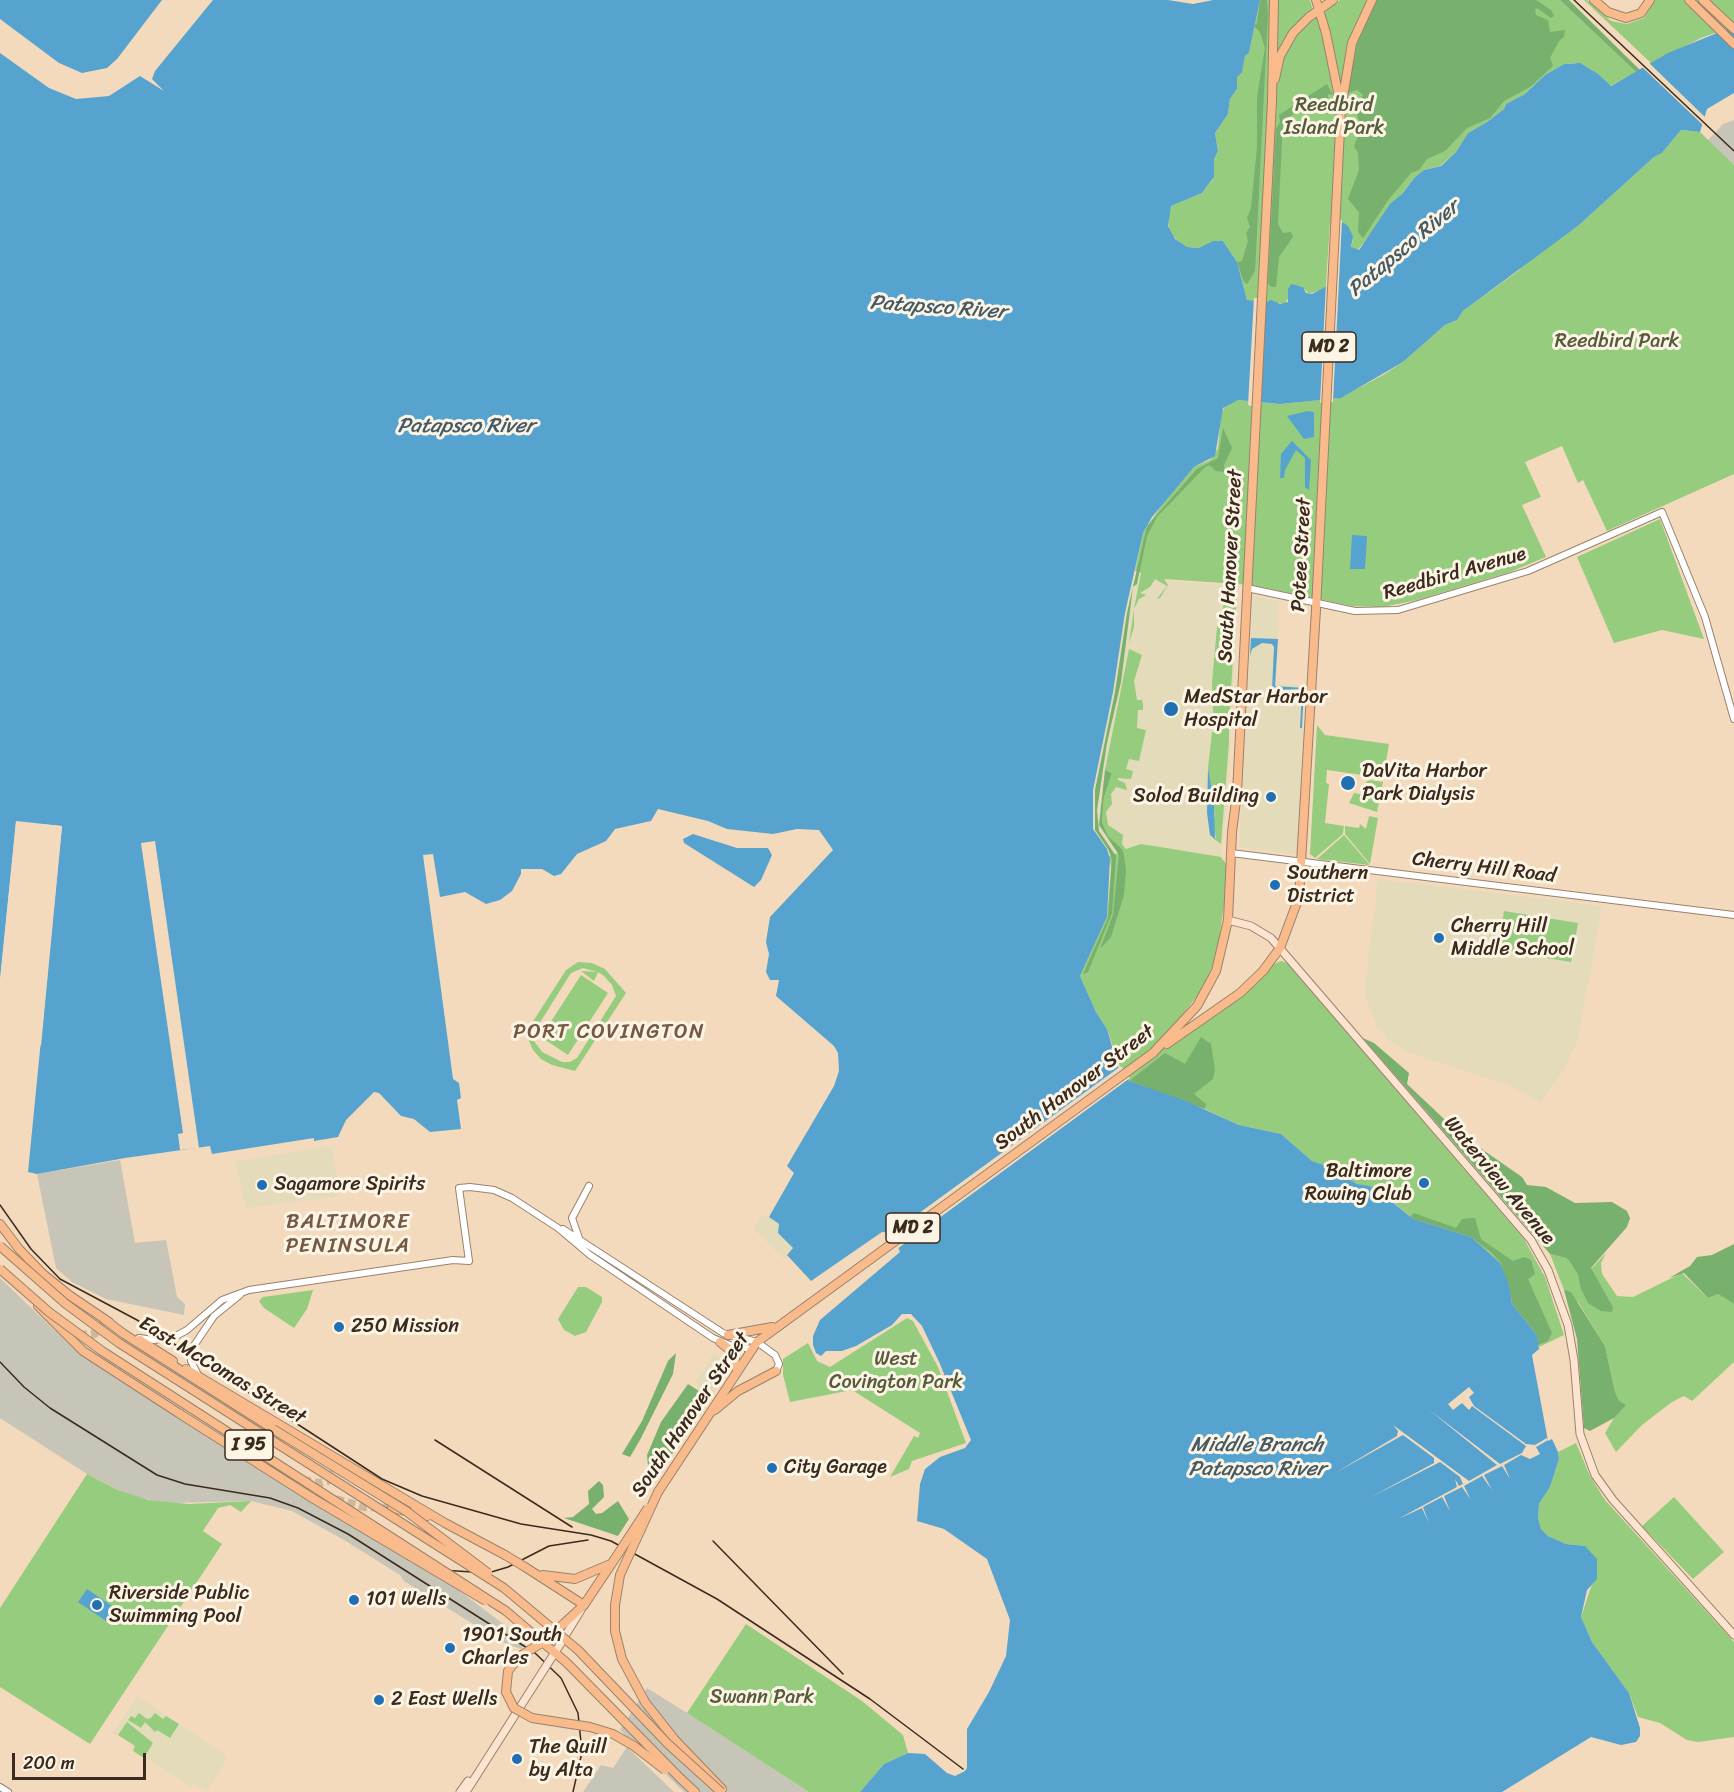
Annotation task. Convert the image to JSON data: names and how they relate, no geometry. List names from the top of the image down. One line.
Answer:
{"streets":{"highway":["I 95"],"main road":["MD 2","Potee Street","South Hanover Street","Waterview Avenue","East McComas Street"],"street":["Reedbird Avenue","Cherry Hill Road"]},"crossings":[["MD 2","South Hanover Street"],["Potee Street","South Hanover Street"],["Potee Street","Reedbird Avenue"],["Potee Street","Cherry Hill Road"],["Potee Street","Waterview Avenue"],["South Hanover Street","Reedbird Avenue"],["South Hanover Street","Cherry Hill Road"],["South Hanover Street","Waterview Avenue"]],"districts":["PORT COVINGTON","BALTIMORE PENINSULA"],"water":["Patapsco River","Middle Branch Patapsco River"],"parks":["Reedbird Island Park","Reedbird Park","West Covington Park","Swann Park"],"places":["MedStar Harbor Hospital","DaVita Harbor Park Dialysis","Solod Building","Southern District","Cherry Hill Middle School","Baltimore Rowing Club","Sagamore Spirits","250 Mission","City Garage","101 Wells","Riverside Public Swimming Pool","1901 South Charles","2 East Wells","The Quill by Alta"],"scale_bar":"200 m"}
